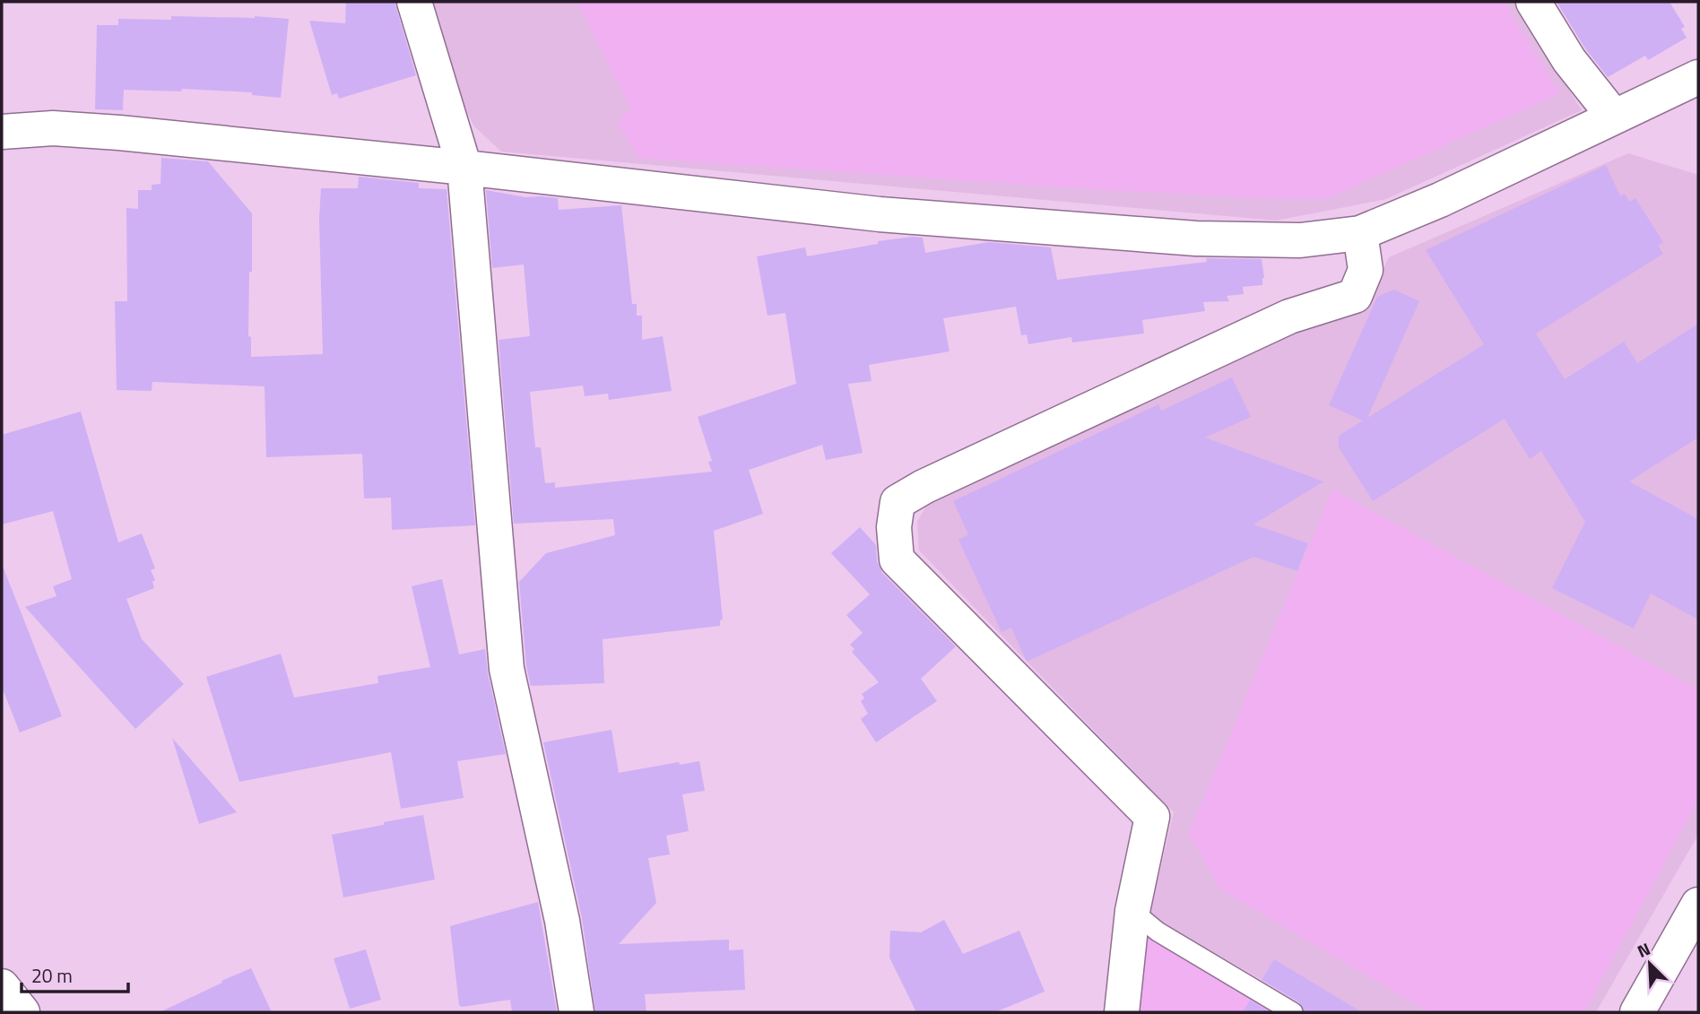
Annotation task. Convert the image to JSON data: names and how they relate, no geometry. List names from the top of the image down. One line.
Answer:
{"scale_bar":"20 m","north":"top left"}
